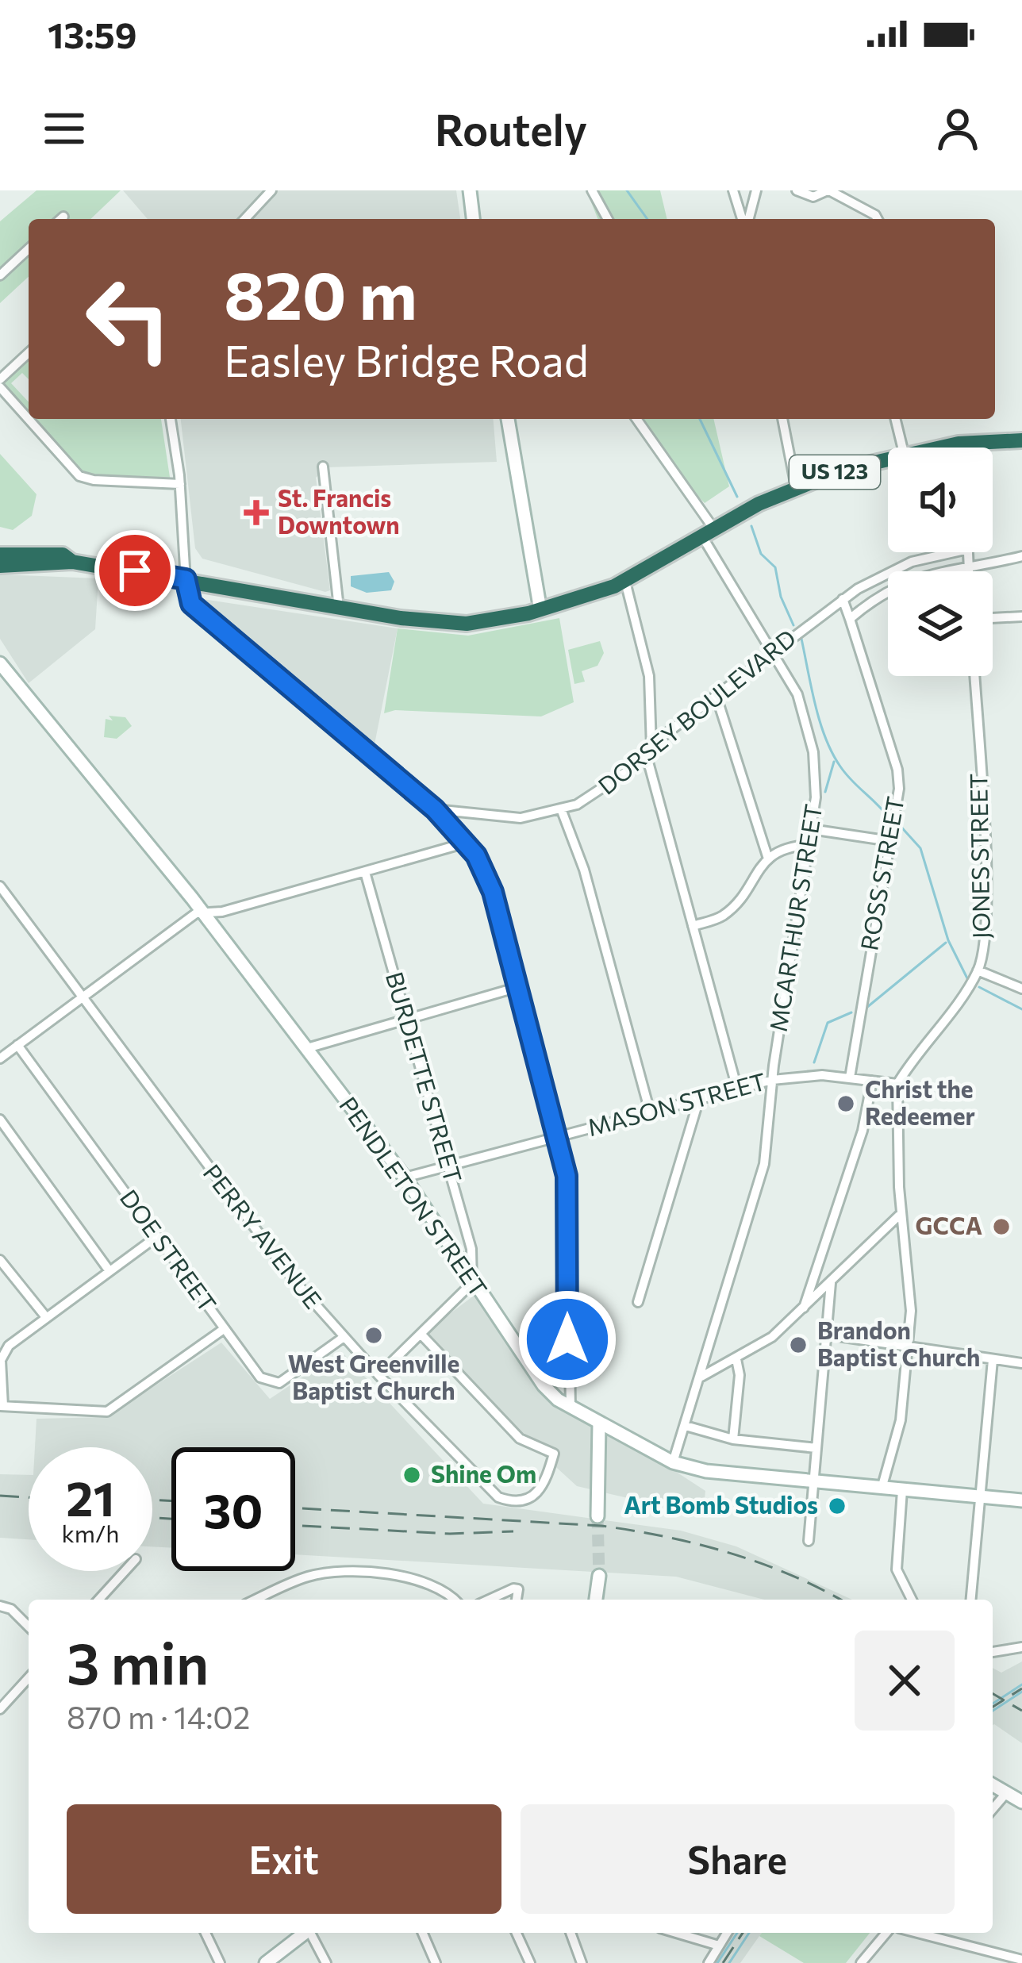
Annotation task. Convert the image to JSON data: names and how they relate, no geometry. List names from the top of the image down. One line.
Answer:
{"streets":{"highway":["US 123"],"main road":["PENDLETON STREET"],"street":["DORSEY BOULEVARD","JONES STREET","ROSS STREET","MCARTHUR STREET","BURDETTE STREET","MASON STREET","PERRY AVENUE","DOE STREET"]},"crossings":[["US 123","MCARTHUR STREET"],["DORSEY BOULEVARD","MCARTHUR STREET"],["JONES STREET","MASON STREET"],["ROSS STREET","MASON STREET"],["MCARTHUR STREET","MASON STREET"],["MCARTHUR STREET","PENDLETON STREET"],["BURDETTE STREET","MASON STREET"],["BURDETTE STREET","PENDLETON STREET"],["MASON STREET","PENDLETON STREET"],["PERRY AVENUE","DOE STREET"]],"places":{"health":["St. Francis Downtown"],"other":["Christ the Redeemer","GCCA","West Greenville Baptist Church","Brandon Baptist Church","Shine Om","Art Bomb Studios"]},"page":{"status":"13:59","header":"Routely","turn":["820 m","Easley Bridge Road"],"speed":"21 km/h","limit":"30","heading":["3 min","870 m · 14:02"],"buttons":["Exit","Share"]}}
